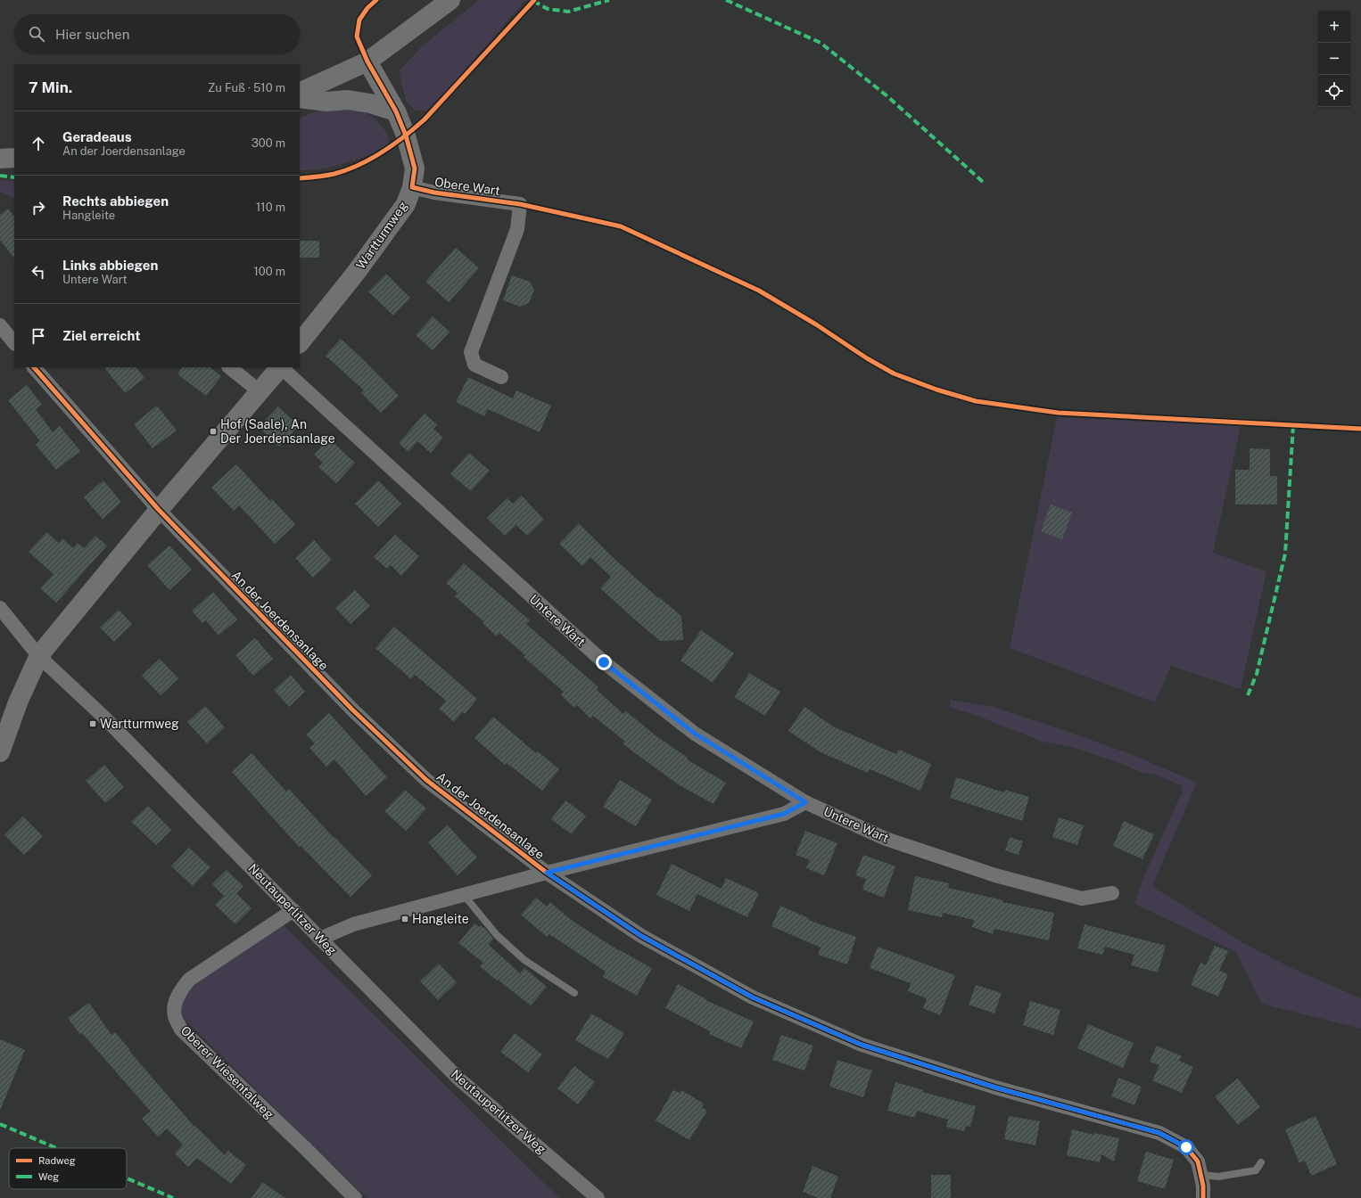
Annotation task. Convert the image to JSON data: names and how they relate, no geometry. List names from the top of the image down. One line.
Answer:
{"streets":{"street":["Obere Wart","Wartturmweg","An der Joerdensanlage","Untere Wart","Neutauperlitzer Weg","Oberer Wiesentalweg"]},"crossings":[["Obere Wart","Wartturmweg"],["Neutauperlitzer Weg","Oberer Wiesentalweg"]],"places":{"transit":["Hof (Saale), An Der Joerdensanlage","Wartturmweg","Hangleite"]},"legend":["Radweg","Weg"],"page":{"map_buttons":["+","−"],"search":"Hier suchen","heading":["7 Min.","Zu Fuß · 510 m"],"list":[["Geradeaus","An der Joerdensanlage","300 m"],["Rechts abbiegen","Hangleite","110 m"],["Links abbiegen","Untere Wart","100 m"],"Ziel erreicht"]}}
